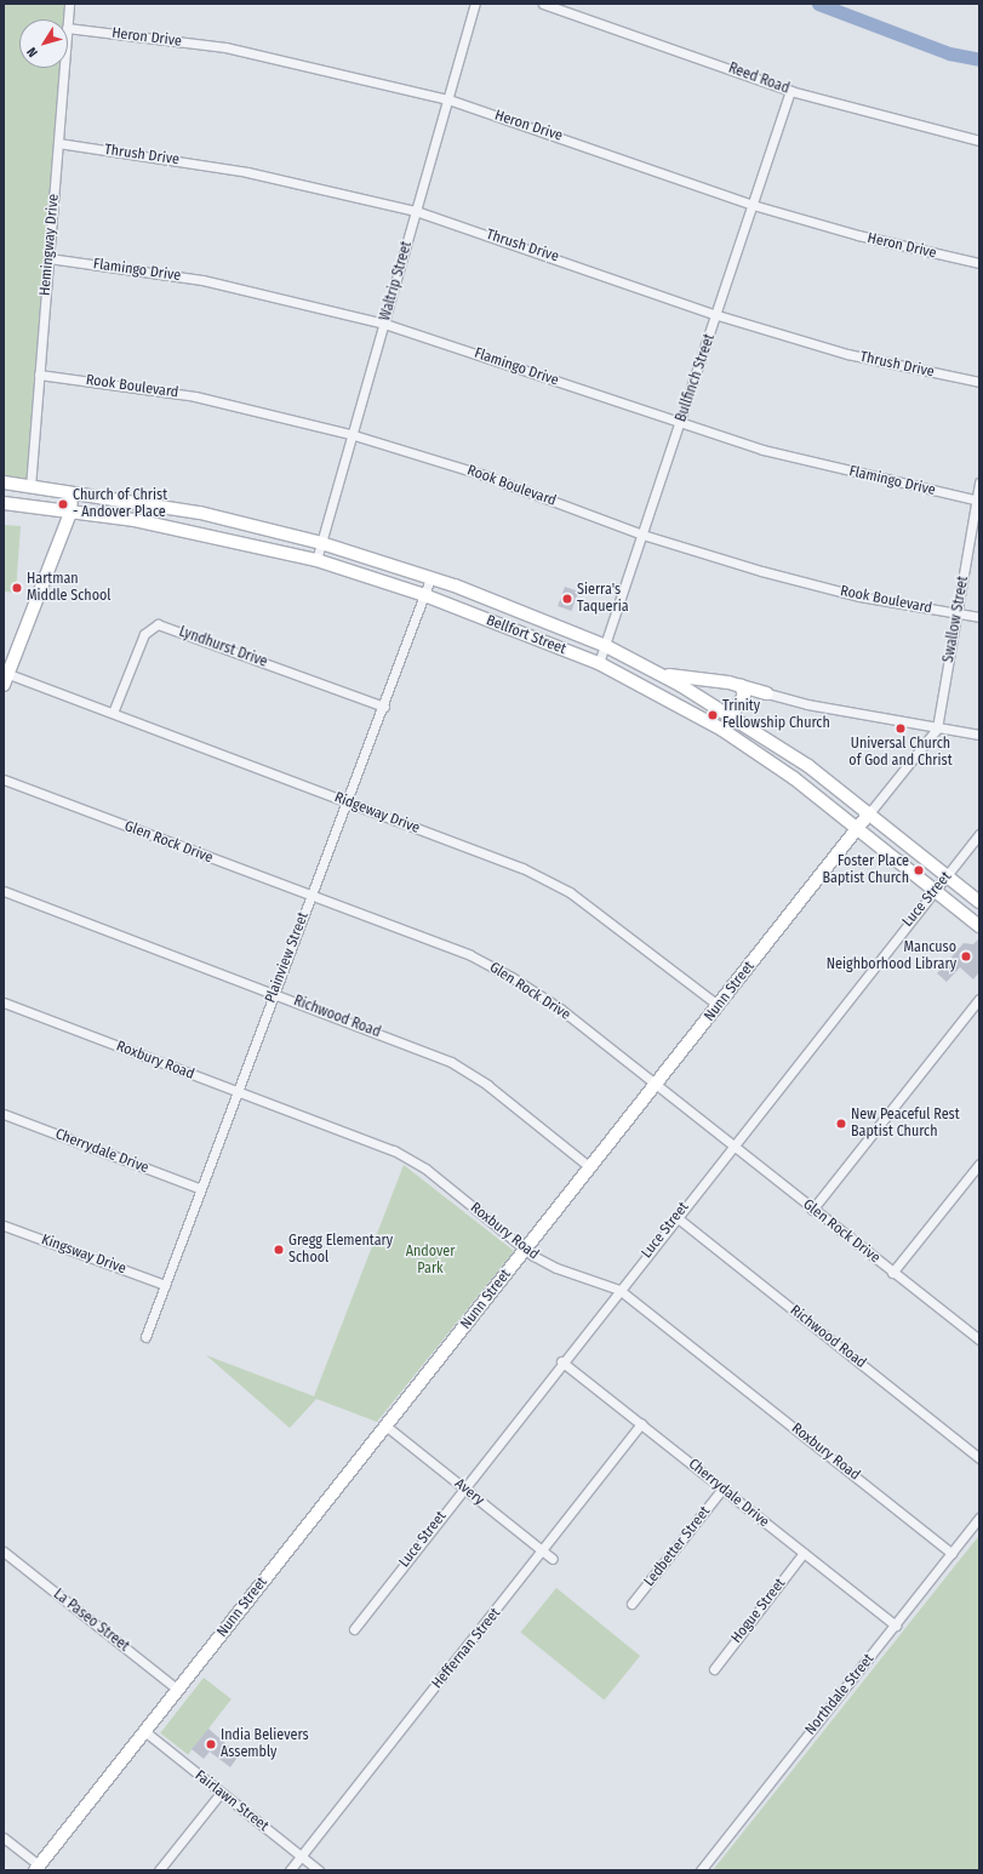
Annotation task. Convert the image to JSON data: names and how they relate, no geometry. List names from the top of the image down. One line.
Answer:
{"streets":{"main road":["Bellfort Street","Nunn Street"],"street":["Heron Drive","Reed Road","Thrush Drive","Hemingway Drive","Flamingo Drive","Waltrip Street","Bullfinch Street","Rook Boulevard","Swallow Street","Lyndhurst Drive","Ridgeway Drive","Glen Rock Drive","Luce Street","Plainview Street","Richwood Road","Roxbury Road","Cherrydale Drive","Kingsway Drive","Avery","Ledbetter Street","Hogue Street","La Paseo Street","Heffernan Street","Northdale Street","Fairlawn Street"]},"crossings":[["Heron Drive","Waltrip Street"],["Heron Drive","Bullfinch Street"],["Reed Road","Bullfinch Street"],["Thrush Drive","Hemingway Drive"],["Thrush Drive","Waltrip Street"],["Thrush Drive","Bullfinch Street"],["Hemingway Drive","Flamingo Drive"],["Hemingway Drive","Rook Boulevard"],["Hemingway Drive","Bellfort Street"],["Flamingo Drive","Waltrip Street"],["Flamingo Drive","Bullfinch Street"],["Flamingo Drive","Swallow Street"],["Waltrip Street","Rook Boulevard"],["Waltrip Street","Bellfort Street"],["Bullfinch Street","Rook Boulevard"],["Bullfinch Street","Bellfort Street"],["Rook Boulevard","Swallow Street"],["Swallow Street","Nunn Street"],["Bellfort Street","Luce Street"],["Bellfort Street","Plainview Street"],["Bellfort Street","Nunn Street"],["Lyndhurst Drive","Ridgeway Drive"],["Lyndhurst Drive","Plainview Street"],["Ridgeway Drive","Plainview Street"],["Ridgeway Drive","Nunn Street"],["Glen Rock Drive","Luce Street"],["Glen Rock Drive","Plainview Street"],["Glen Rock Drive","Nunn Street"],["Luce Street","Richwood Road"],["Luce Street","Roxbury Road"],["Luce Street","Cherrydale Drive"],["Luce Street","Avery"],["Plainview Street","Richwood Road"],["Plainview Street","Roxbury Road"],["Plainview Street","Cherrydale Drive"],["Plainview Street","Kingsway Drive"],["Nunn Street","Richwood Road"],["Nunn Street","Roxbury Road"],["Nunn Street","Avery"],["Nunn Street","La Paseo Street"],["Nunn Street","Fairlawn Street"],["Roxbury Road","Northdale Street"],["Cherrydale Drive","Ledbetter Street"],["Cherrydale Drive","Hogue Street"],["Cherrydale Drive","Heffernan Street"],["Cherrydale Drive","Northdale Street"],["Avery","Heffernan Street"],["Heffernan Street","Fairlawn Street"]],"parks":["Andover Park"],"places":["Church of Christ - Andover Place","Hartman Middle School","Sierra's Taqueria","Trinity Fellowship Church","Universal Church of God and Christ","Foster Place Baptist Church","Mancuso Neighborhood Library","New Peaceful Rest Baptist Church","Gregg Elementary School","India Believers Assembly"],"north":"bottom left"}
